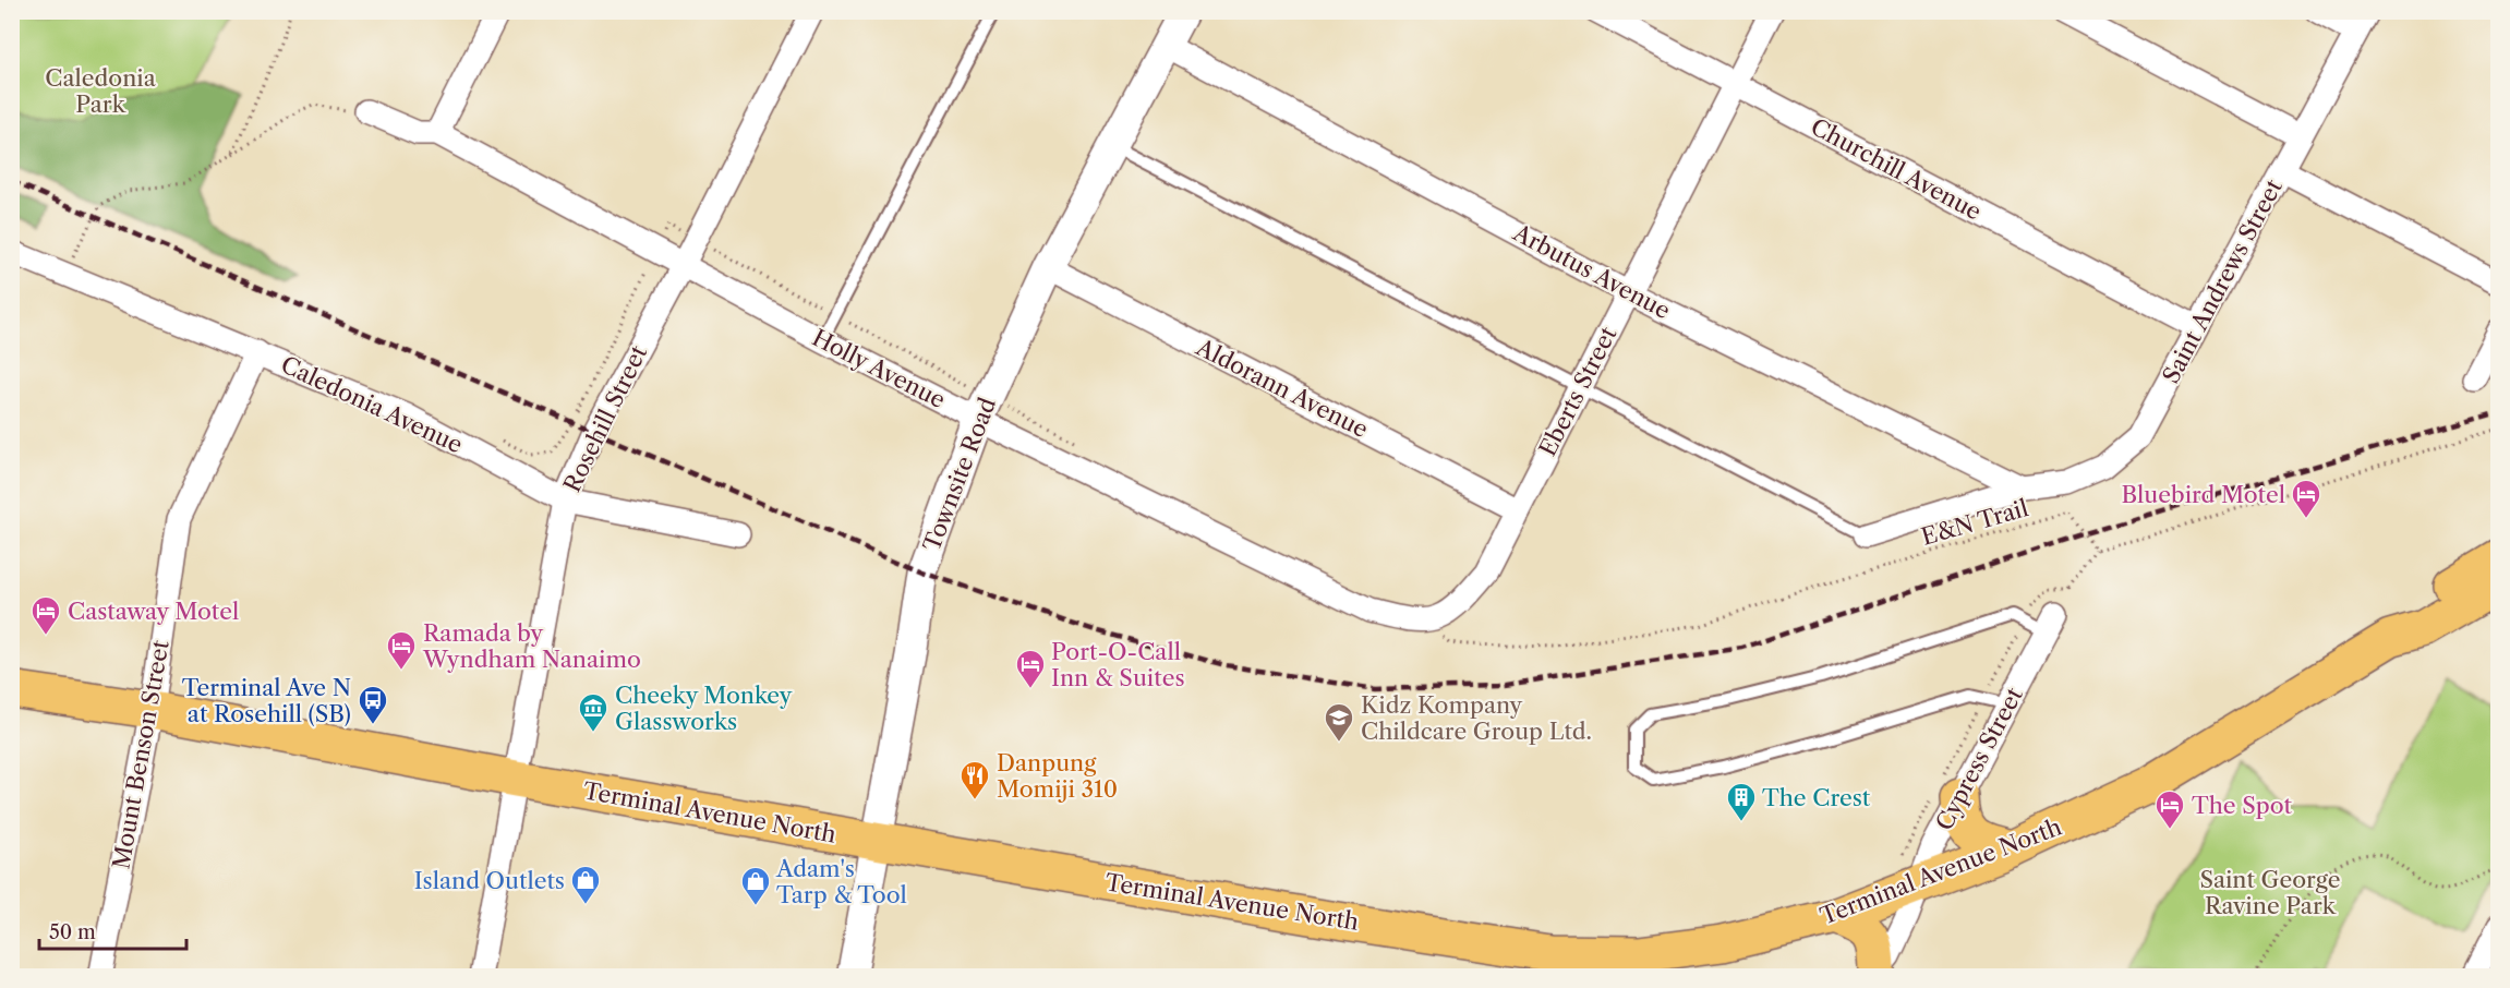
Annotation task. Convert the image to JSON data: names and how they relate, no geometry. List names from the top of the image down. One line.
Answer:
{"streets":{"main road":["Terminal Avenue North"],"street":["Churchill Avenue","Arbutus Avenue","Saint Andrews Street","Holly Avenue","Aldorann Avenue","Eberts Street","Caledonia Avenue","Rosehill Street","Townsite Road","Mount Benson Street","Cypress Street"],"path":["E&N Trail"]},"crossings":[["Churchill Avenue","Saint Andrews Street"],["Churchill Avenue","Eberts Street"],["Arbutus Avenue","Saint Andrews Street"],["Arbutus Avenue","Eberts Street"],["Arbutus Avenue","Townsite Road"],["Holly Avenue","Eberts Street"],["Holly Avenue","Rosehill Street"],["Holly Avenue","Townsite Road"],["Holly Avenue","E&N Trail"],["Aldorann Avenue","Eberts Street"],["Aldorann Avenue","Townsite Road"],["Eberts Street","E&N Trail"],["Caledonia Avenue","Rosehill Street"],["Caledonia Avenue","Mount Benson Street"],["Rosehill Street","Terminal Avenue North"],["Townsite Road","Terminal Avenue North"],["Mount Benson Street","Terminal Avenue North"],["Cypress Street","Terminal Avenue North"]],"parks":["Caledonia Park","Saint George Ravine Park"],"places":{"hotel":["Bluebird Motel","Castaway Motel","Ramada by Wyndham Nanaimo","Port-O-Call Inn & Suites","The Spot"],"bus stop":["Terminal Ave N at Rosehill (SB)"],"museum":["Cheeky Monkey Glassworks"],"school or university":["Kidz Kompany Childcare Group Ltd."],"restaurant":["Danpung Momiji 310"],"building":["The Crest"],"shop":["Island Outlets","Adam's Tarp & Tool"]},"scale_bar":"50 m"}
